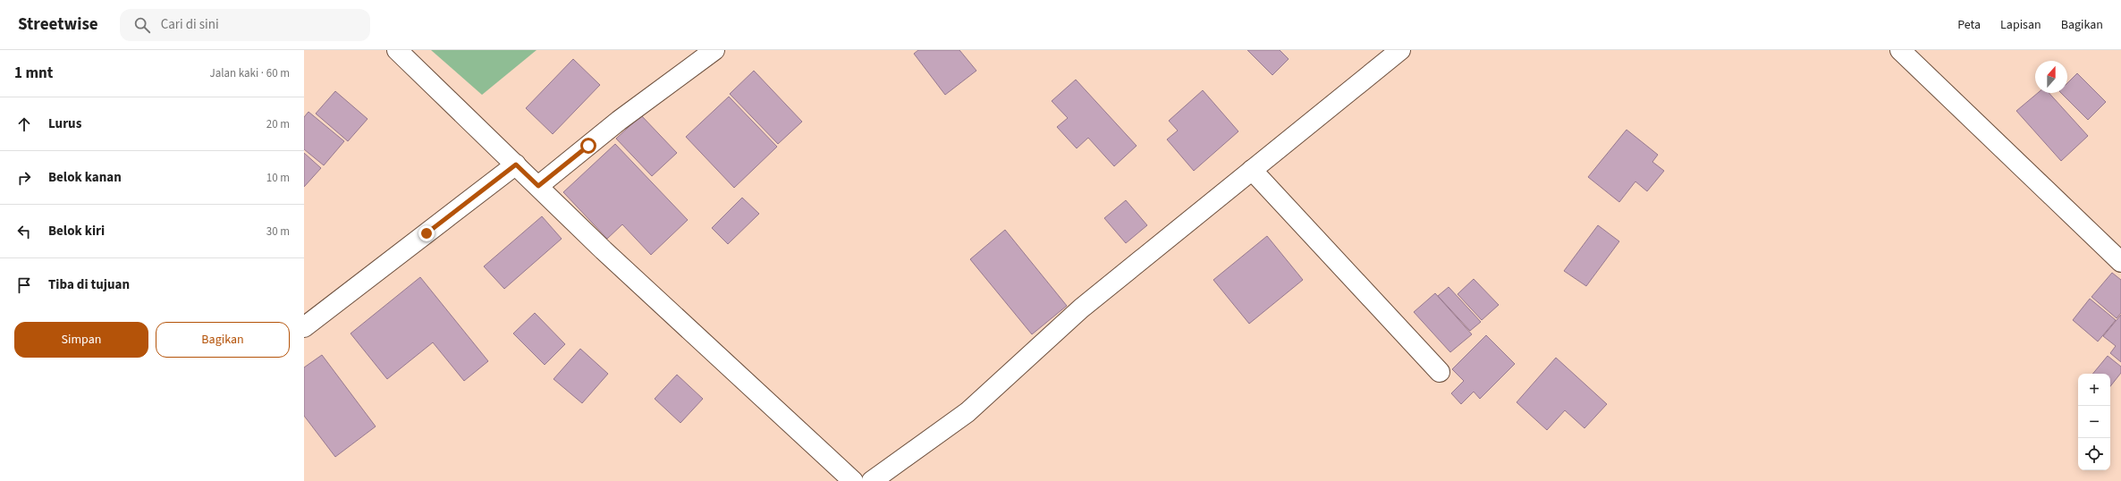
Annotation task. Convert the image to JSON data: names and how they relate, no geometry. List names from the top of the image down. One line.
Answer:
{"north":"top","page":{"header":"Streetwise","search":"Cari di sini","nav":["Peta","Lapisan","Bagikan"],"heading":["1 mnt","Jalan kaki · 60 m"],"list":[["Lurus","20 m"],["Belok kanan","10 m"],["Belok kiri","30 m"],"Tiba di tujuan"],"buttons":["Simpan","Bagikan"],"map_buttons":["+","−"]}}
